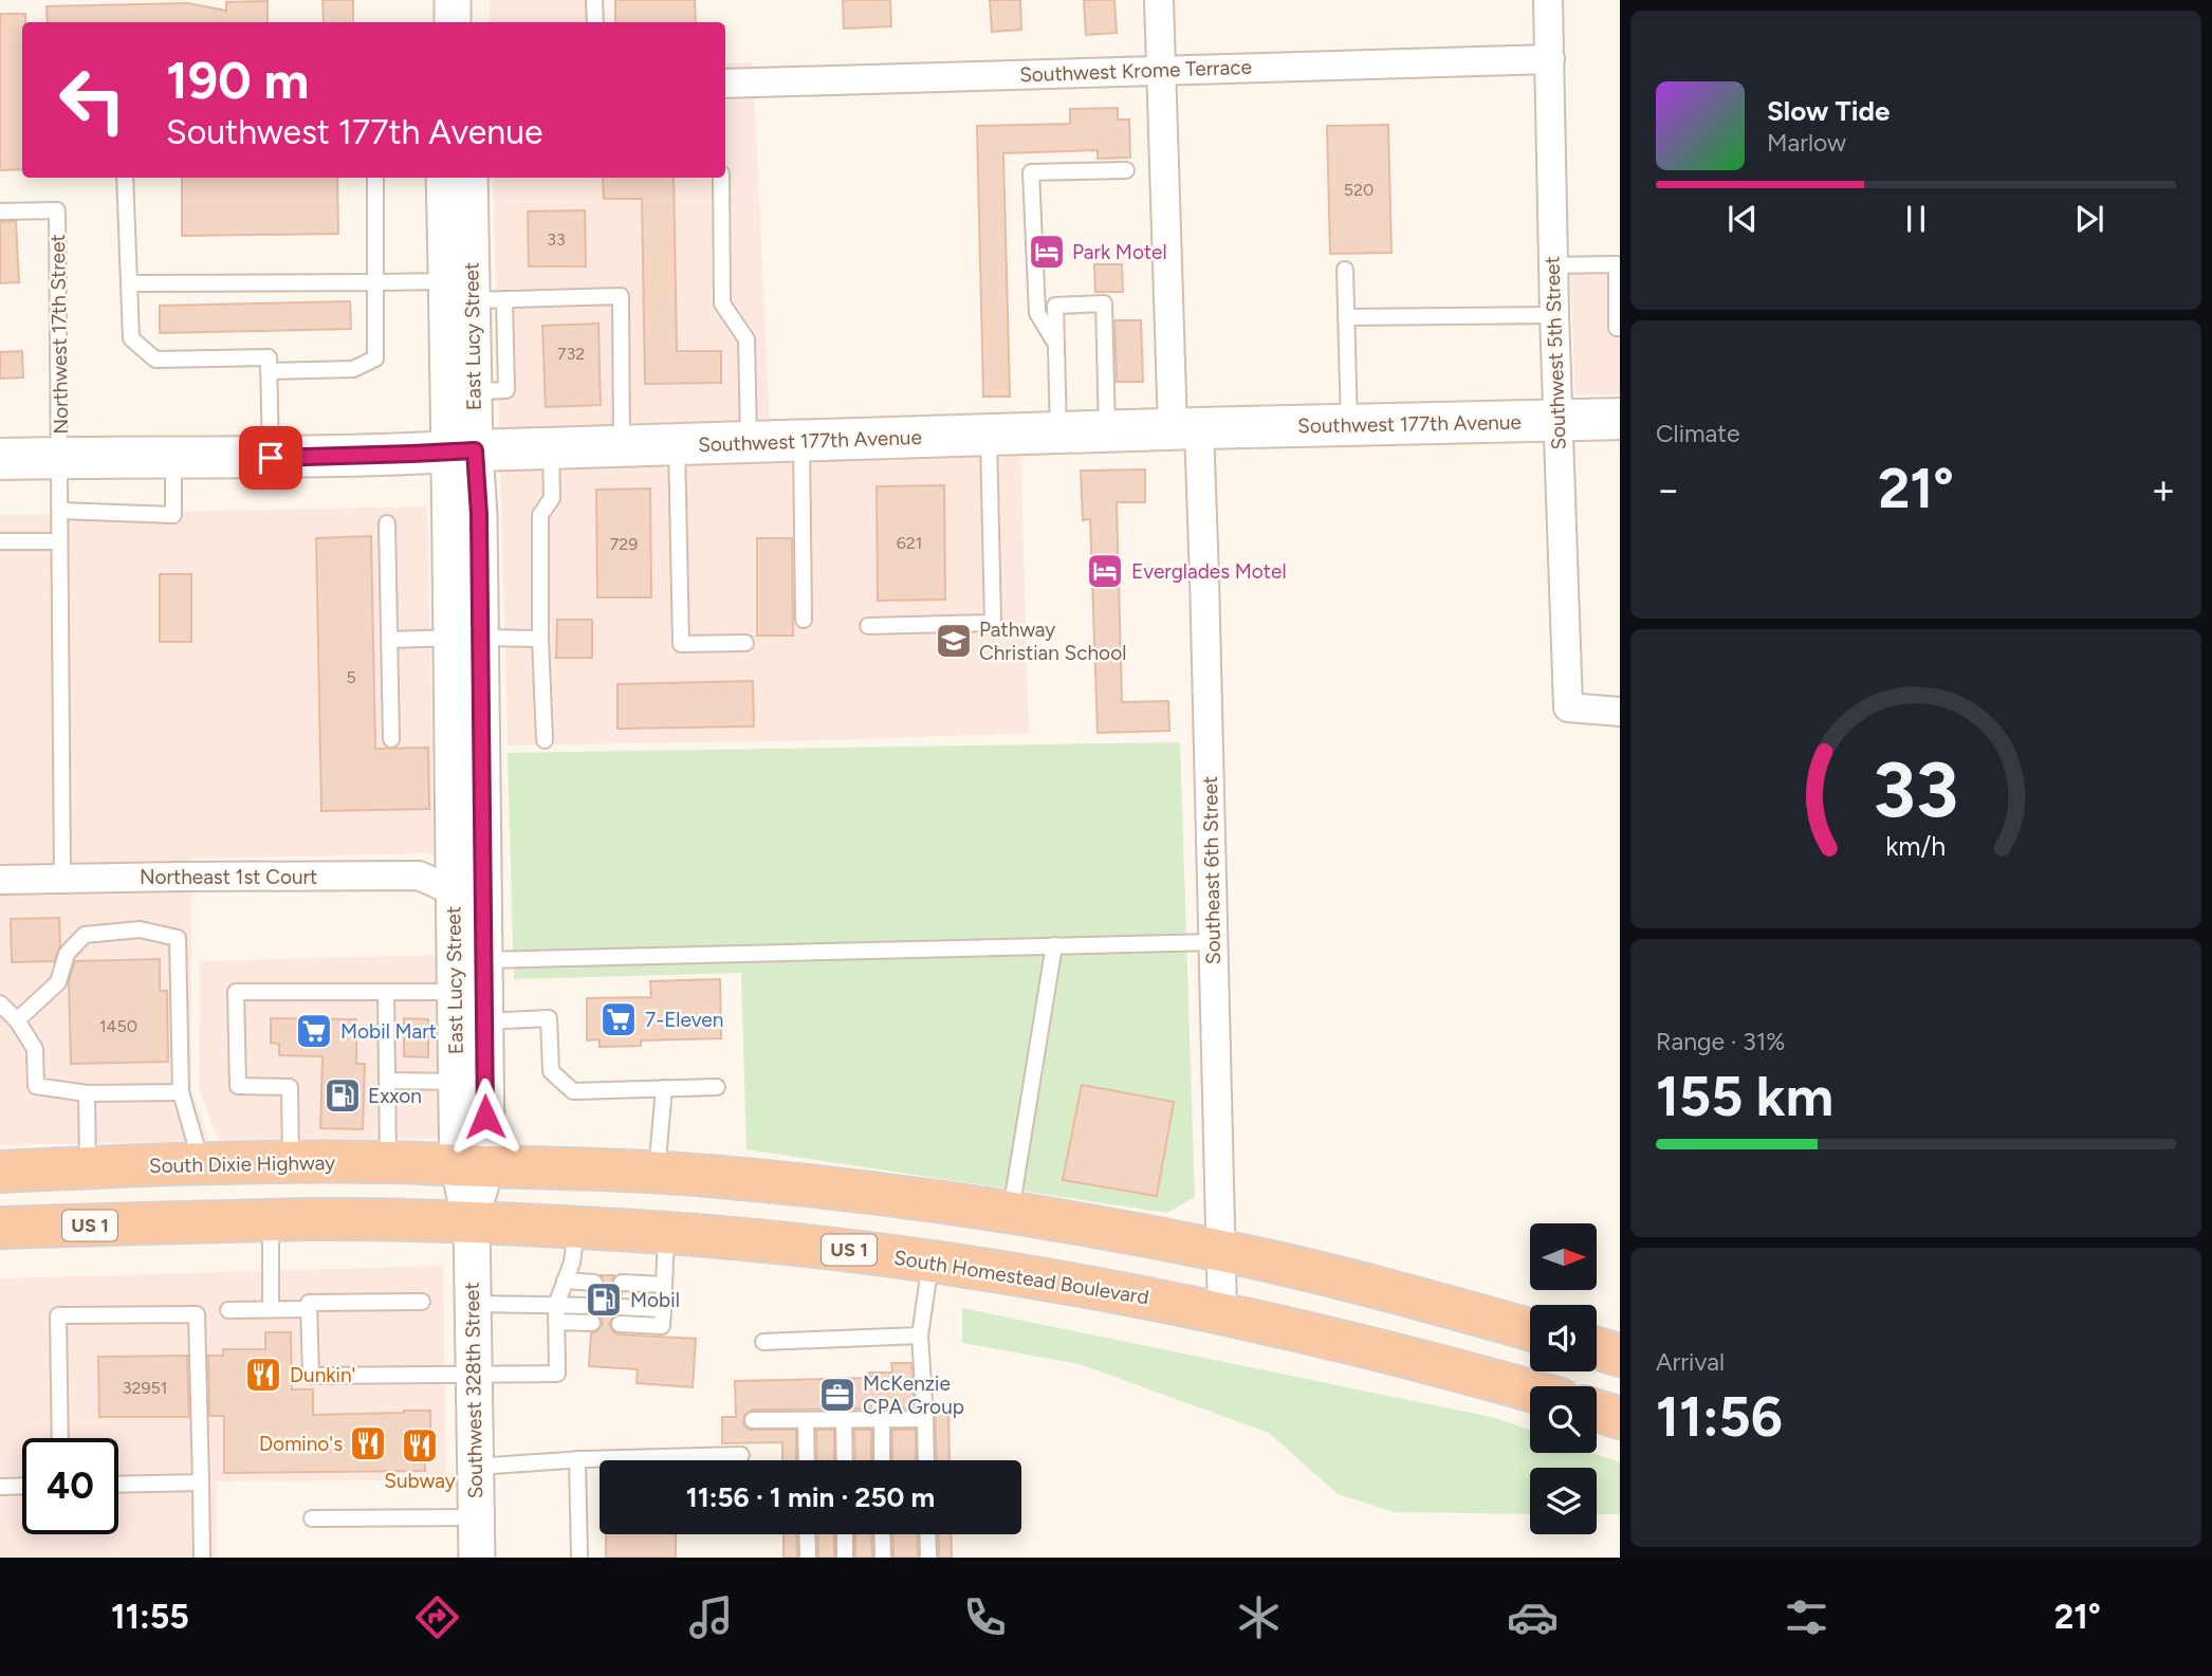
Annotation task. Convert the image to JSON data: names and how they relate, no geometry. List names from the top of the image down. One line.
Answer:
{"streets":{"highway":["South Dixie Highway","US 1","South Homestead Boulevard"],"main road":["Southwest 177th Avenue"],"street":["Southwest Krome Terrace","East Lucy Street","Southwest 5th Street","Southeast 6th Street","Northeast 1st Court","Southwest 328th Street"],"lane":["Northwest 17th Street"]},"crossings":[["Southwest Krome Terrace","Southwest 5th Street"],["Southwest Krome Terrace","Southeast 6th Street"],["Northwest 17th Street","Southwest 177th Avenue"],["Northwest 17th Street","Northeast 1st Court"],["East Lucy Street","Southwest 177th Avenue"],["East Lucy Street","Northeast 1st Court"],["East Lucy Street","South Dixie Highway"],["East Lucy Street","US 1"],["East Lucy Street","South Homestead Boulevard"],["East Lucy Street","Southwest 328th Street"],["Southwest 5th Street","Southwest 177th Avenue"],["Southwest 177th Avenue","Southeast 6th Street"],["Southeast 6th Street","South Homestead Boulevard"],["US 1","South Homestead Boulevard"],["US 1","Southwest 328th Street"],["South Homestead Boulevard","Southwest 328th Street"]],"places":{"hotel":["Park Motel","Everglades Motel"],"school or university":["Pathway Christian School"],"supermarket":["7-Eleven","Mobil Mart"],"fuel station":["Exxon","Mobil"],"restaurant":["Dunkin'","Domino's","Subway"],"office":["McKenzie CPA Group"]},"house_numbers":["520","33","732","621","729","5","1450","32951"],"north":"right","page":{"turn":["190 m","Southwest 177th Avenue"],"song":["Slow Tide","Marlow"],"tile":["Climate",["Range · 31%","155 km"],["Arrival","11:56"]],"heat":["−","21°","+"],"limit":"40","trip":"11:56 · 1 min · 250 m","tabs":["11:55","21°"],"gauge":["33","km/h"]}}
